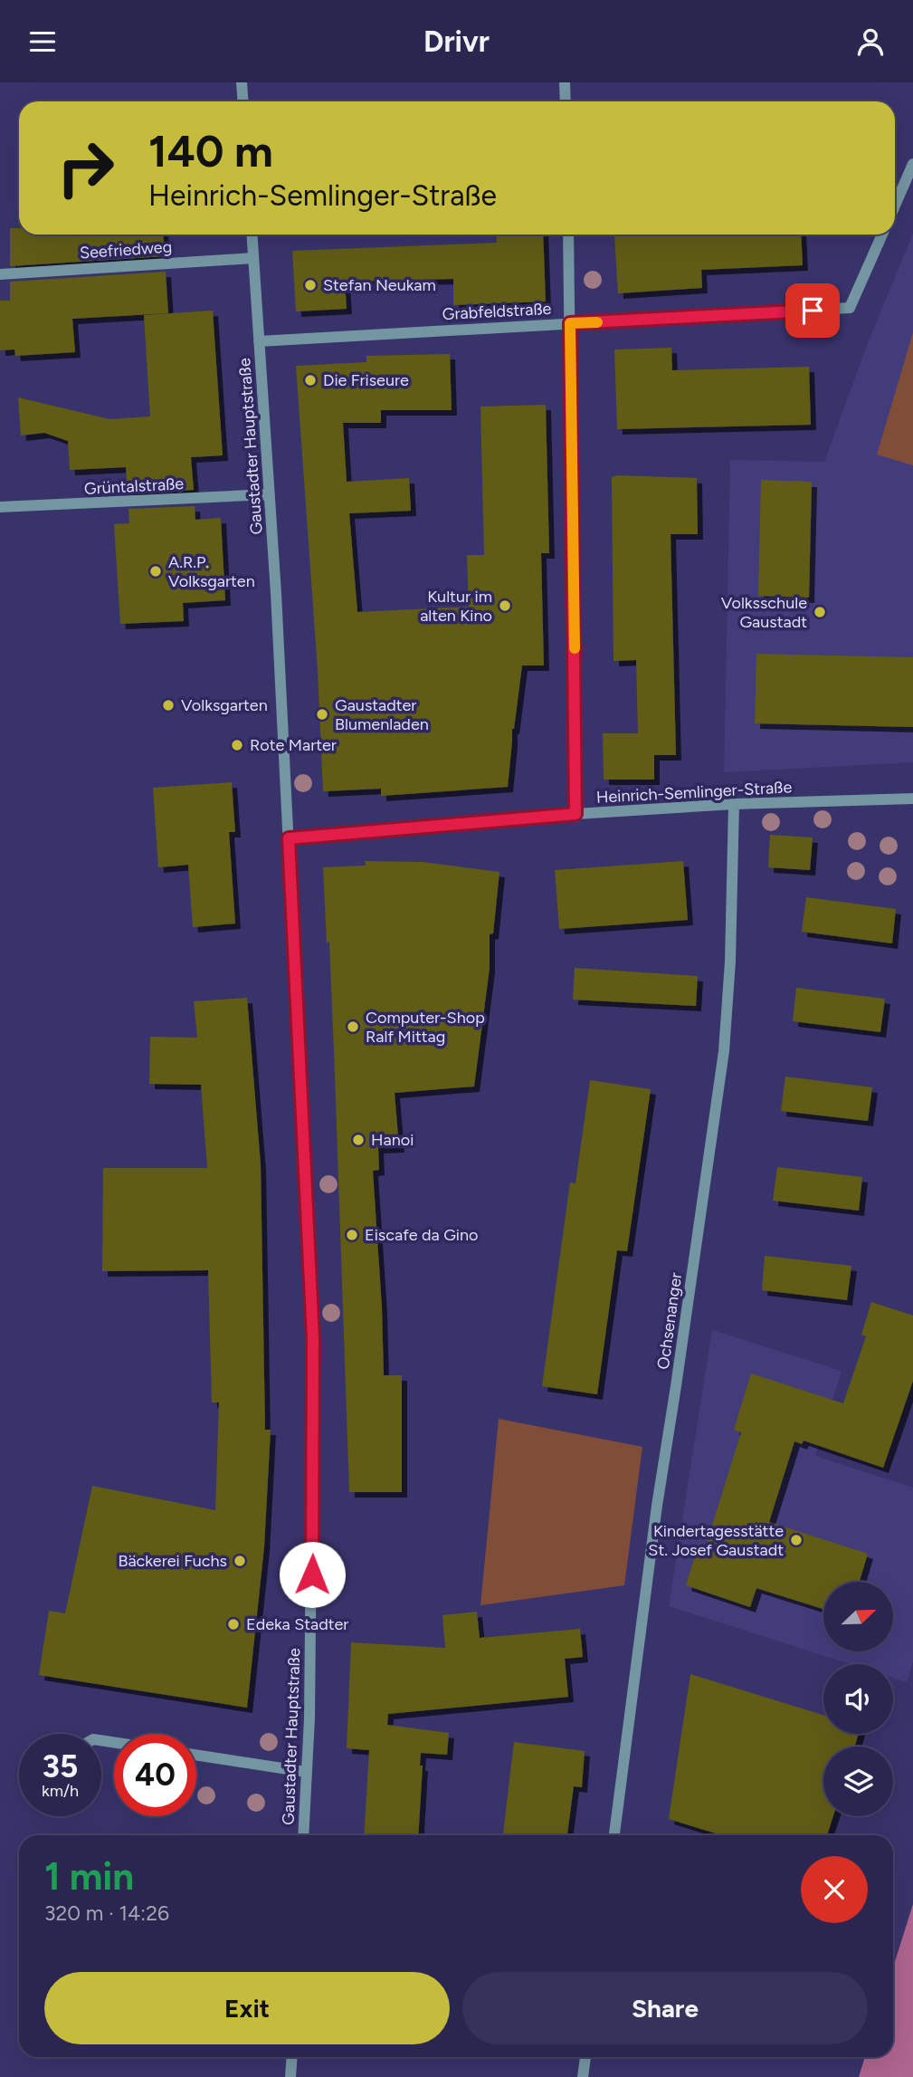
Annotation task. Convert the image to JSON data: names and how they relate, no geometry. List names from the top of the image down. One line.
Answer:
{"streets":{"street":["Seefriedweg","Grabfeldstraße","Gaustadter Hauptstraße","Grüntalstraße","Heinrich-Semlinger-Straße","Ochsenanger"]},"crossings":[["Seefriedweg","Gaustadter Hauptstraße"],["Grabfeldstraße","Gaustadter Hauptstraße"],["Gaustadter Hauptstraße","Grüntalstraße"],["Gaustadter Hauptstraße","Heinrich-Semlinger-Straße"],["Heinrich-Semlinger-Straße","Ochsenanger"]],"places":["Stefan Neukam","Die Friseure","A.R.P. Volksgarten","Kultur im alten Kino","Volksschule Gaustadt","Volksgarten","Gaustadter Blumenladen","Rote Marter","Computer-Shop Ralf Mittag","Hanoi","Eiscafe da Gino","Kindertagesstätte St. Josef Gaustadt","Bäckerei Fuchs","Edeka Stadter"],"north":"top right","page":{"header":"Drivr","turn":["140 m","Heinrich-Semlinger-Straße"],"speed":"35 km/h","limit":"40","heading":["1 min","320 m · 14:26"],"buttons":["Exit","Share"]}}
